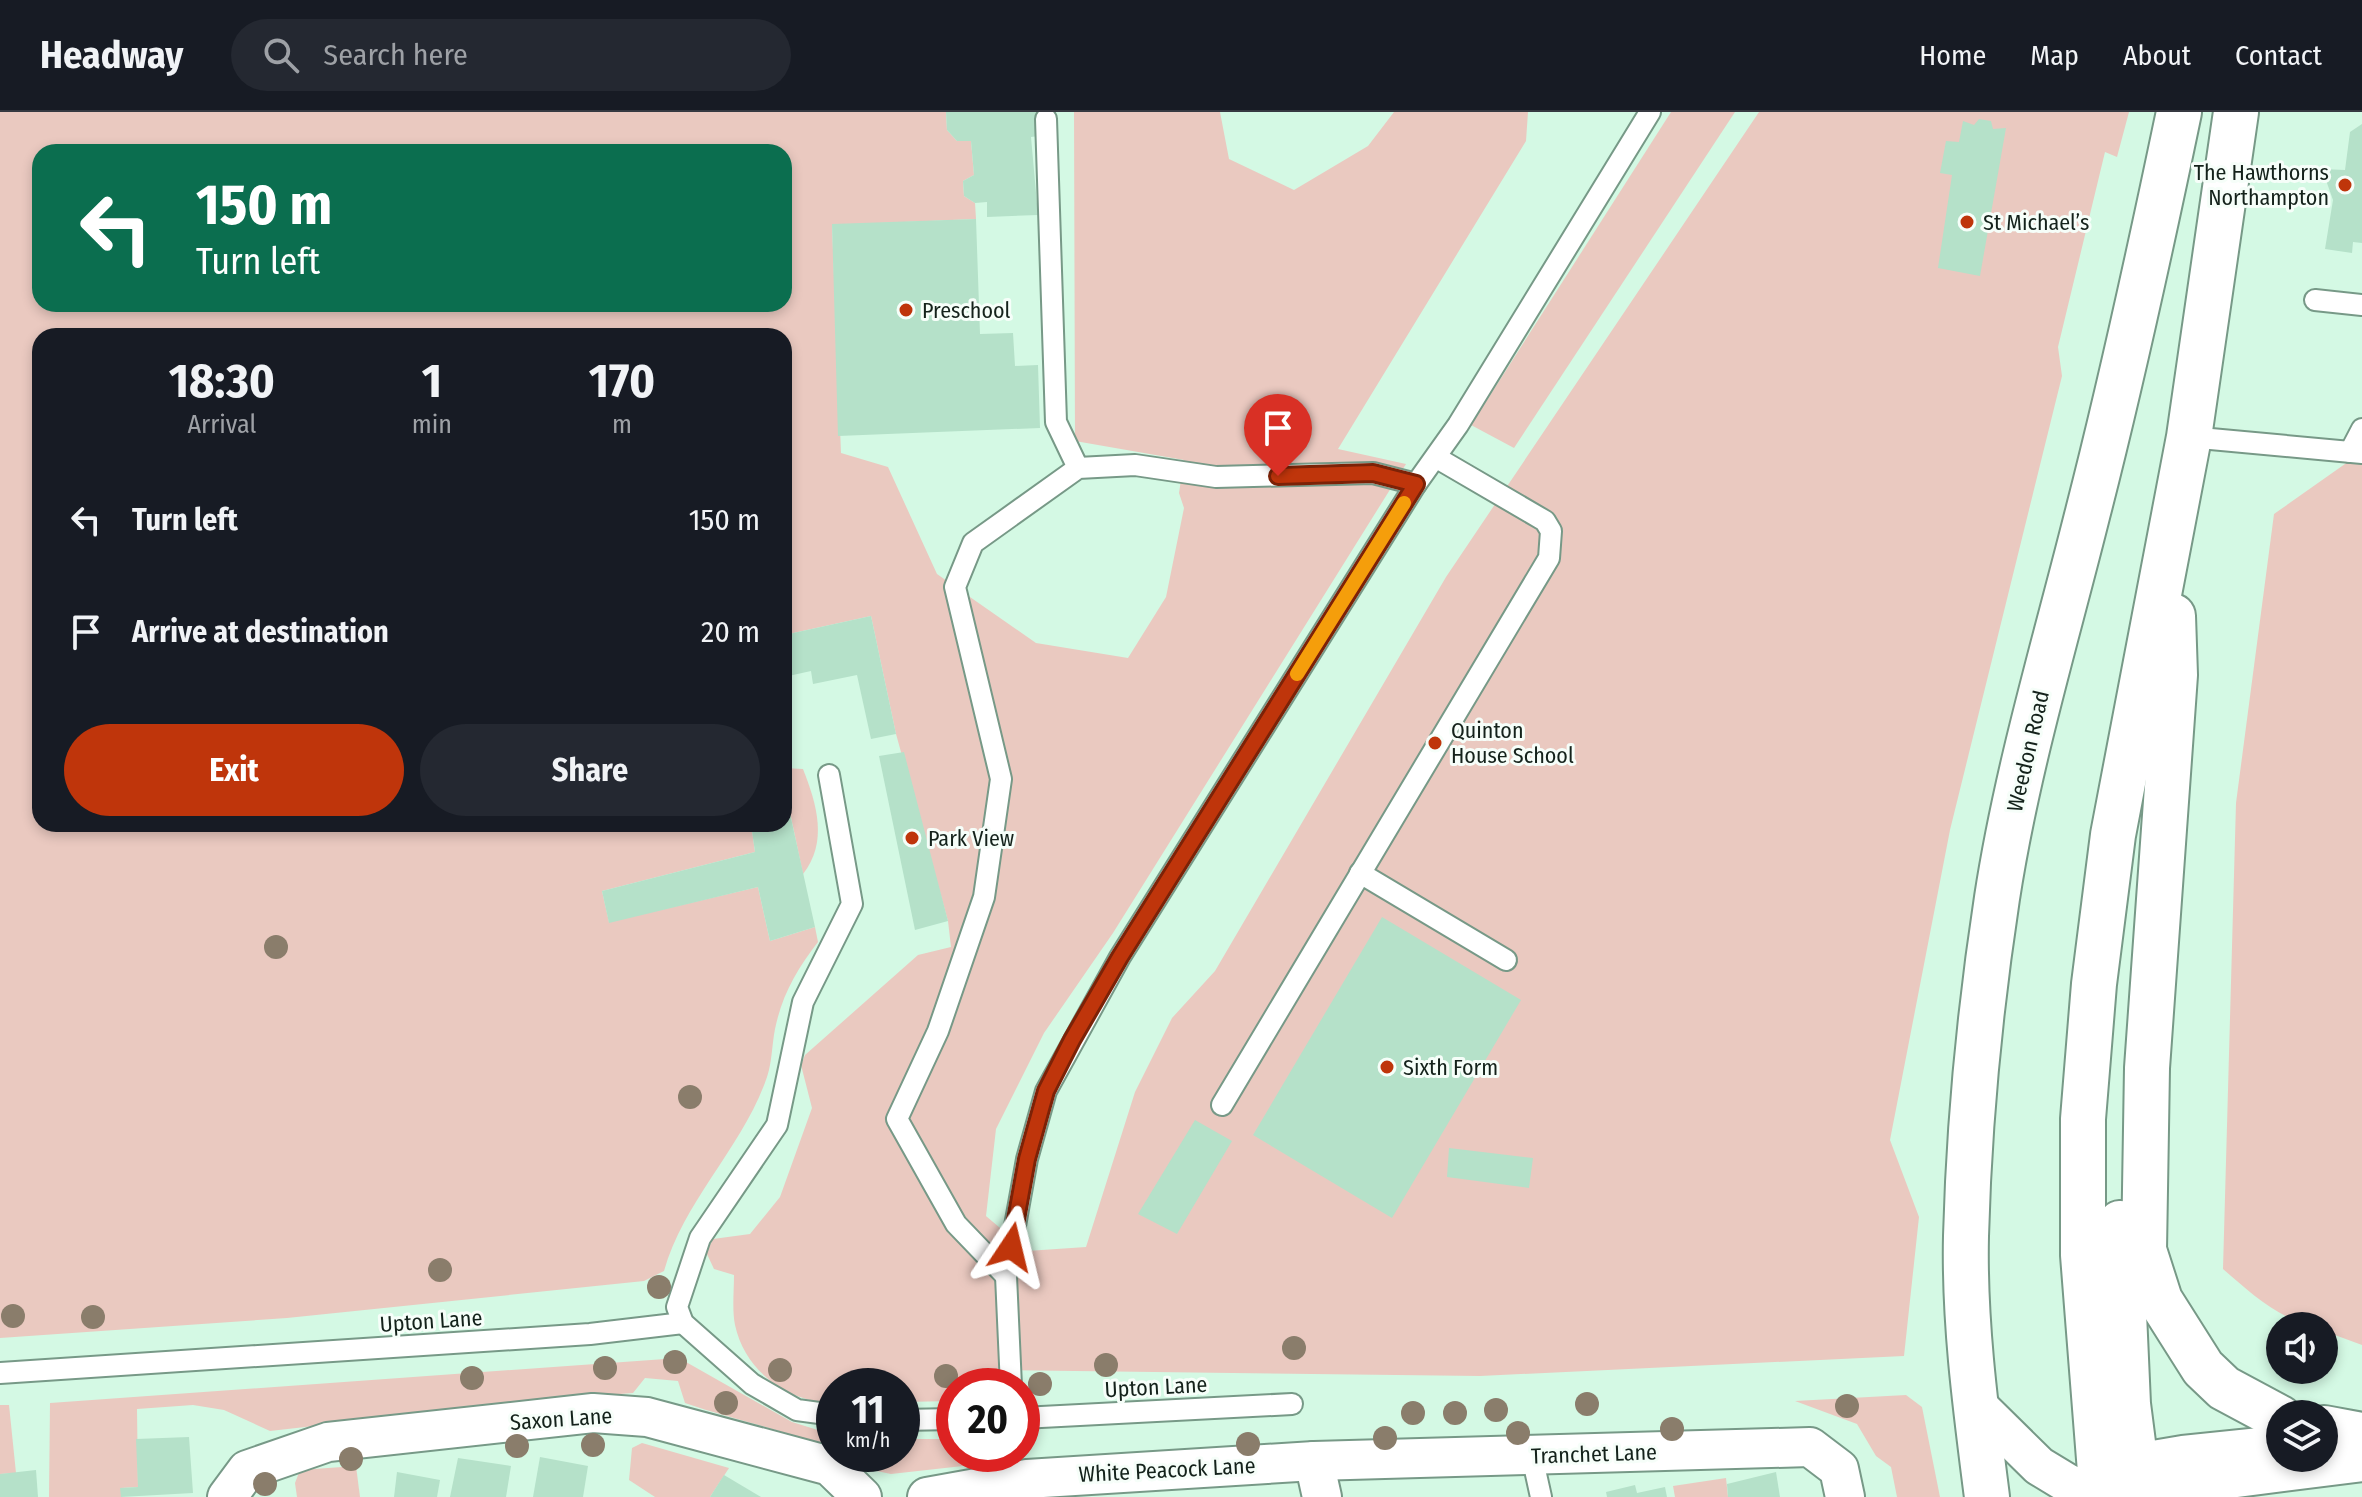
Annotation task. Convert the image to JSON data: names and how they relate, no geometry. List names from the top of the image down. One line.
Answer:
{"streets":{"highway":["Weedon Road"],"street":["Saxon Lane","Tranchet Lane","White Peacock Lane"],"lane":["Upton Lane"]},"crossings":[["Tranchet Lane","White Peacock Lane"]],"places":["The Hawthorns Northampton","St Michael’s","Preschool","Quinton House School","Park View","Sixth Form"],"page":{"header":"Headway","search":"Search here","nav":["Home","Map","About","Contact"],"turn":["150 m","Turn left"],"eta":["18:30","Arrival","1","min","170","m"],"list":[{"name":"Turn left","value":"150 m"},{"name":"Arrive at destination","value":"20 m"}],"buttons":["Exit","Share"],"speed":"11 km/h","limit":"20"}}
